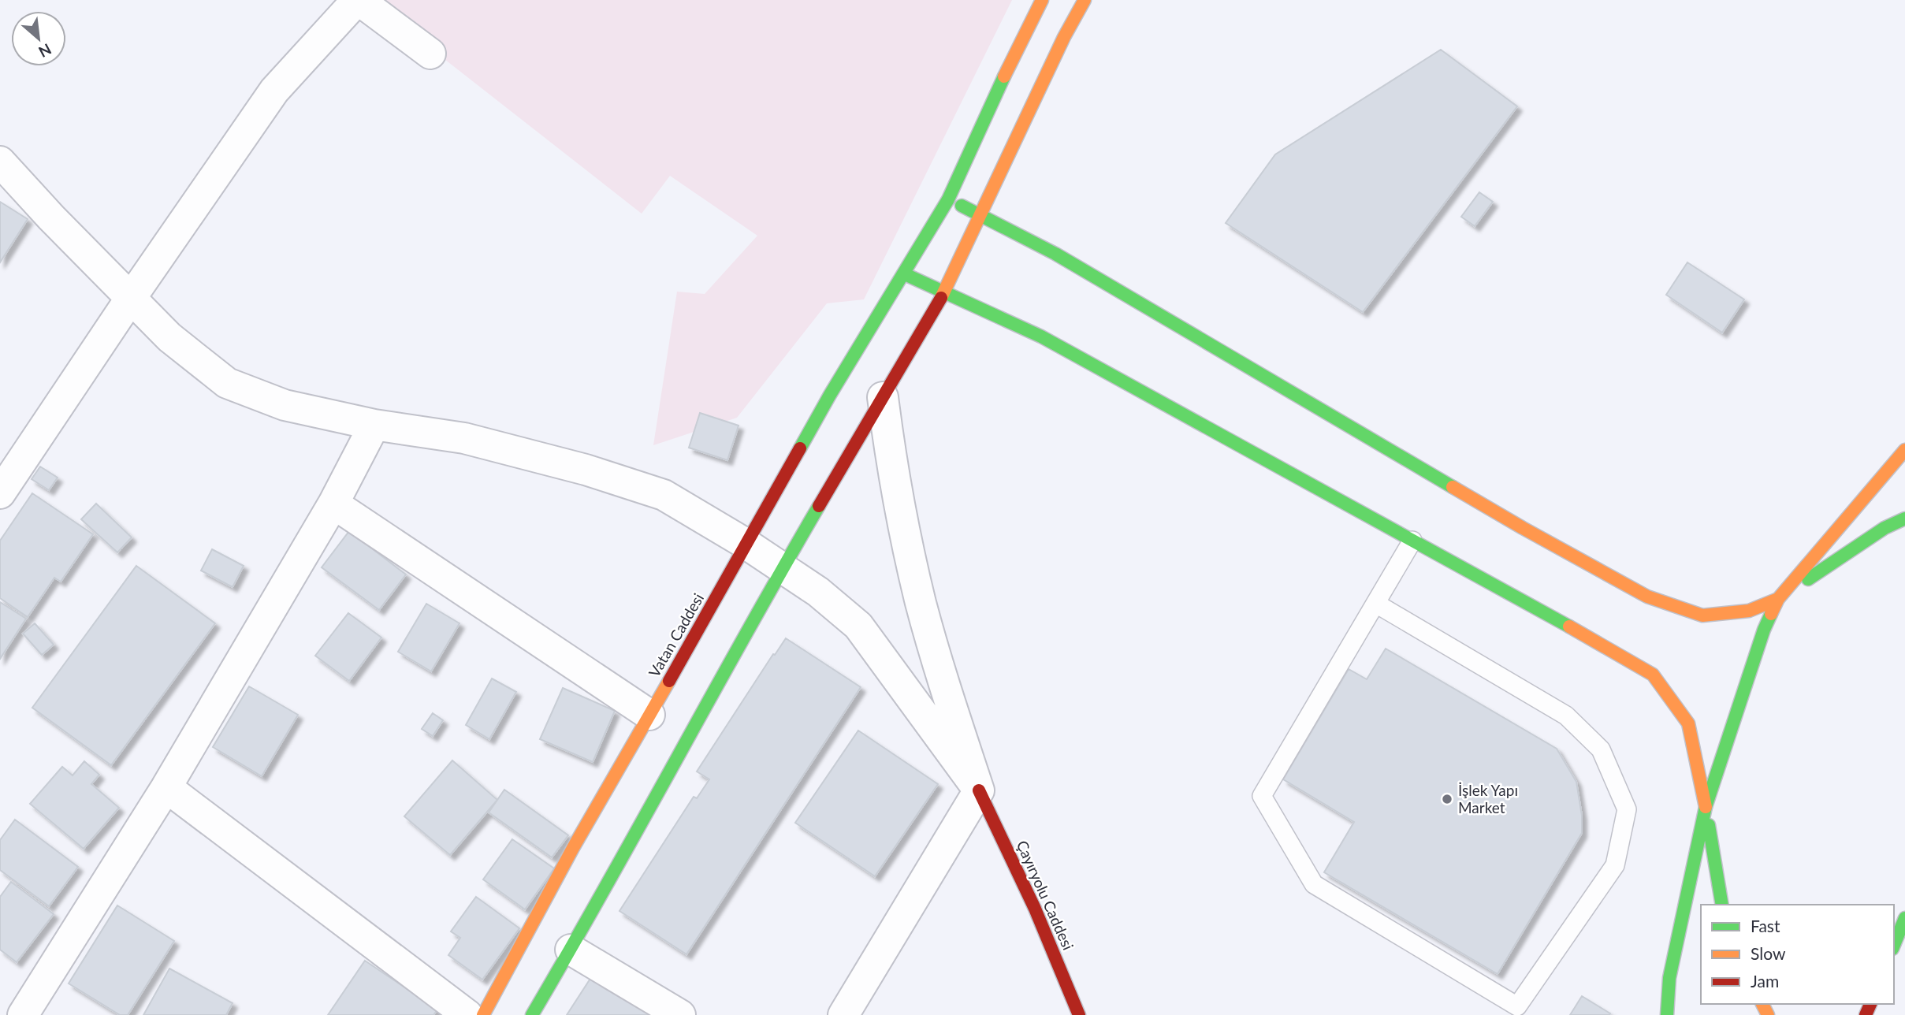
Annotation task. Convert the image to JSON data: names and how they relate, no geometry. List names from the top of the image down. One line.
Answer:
{"streets":{"main road":["Vatan Caddesi","Çayıryolu Caddesi"]},"places":["İşlek Yapı Market"],"legend":["Fast","Slow","Jam"],"north":"bottom right"}
